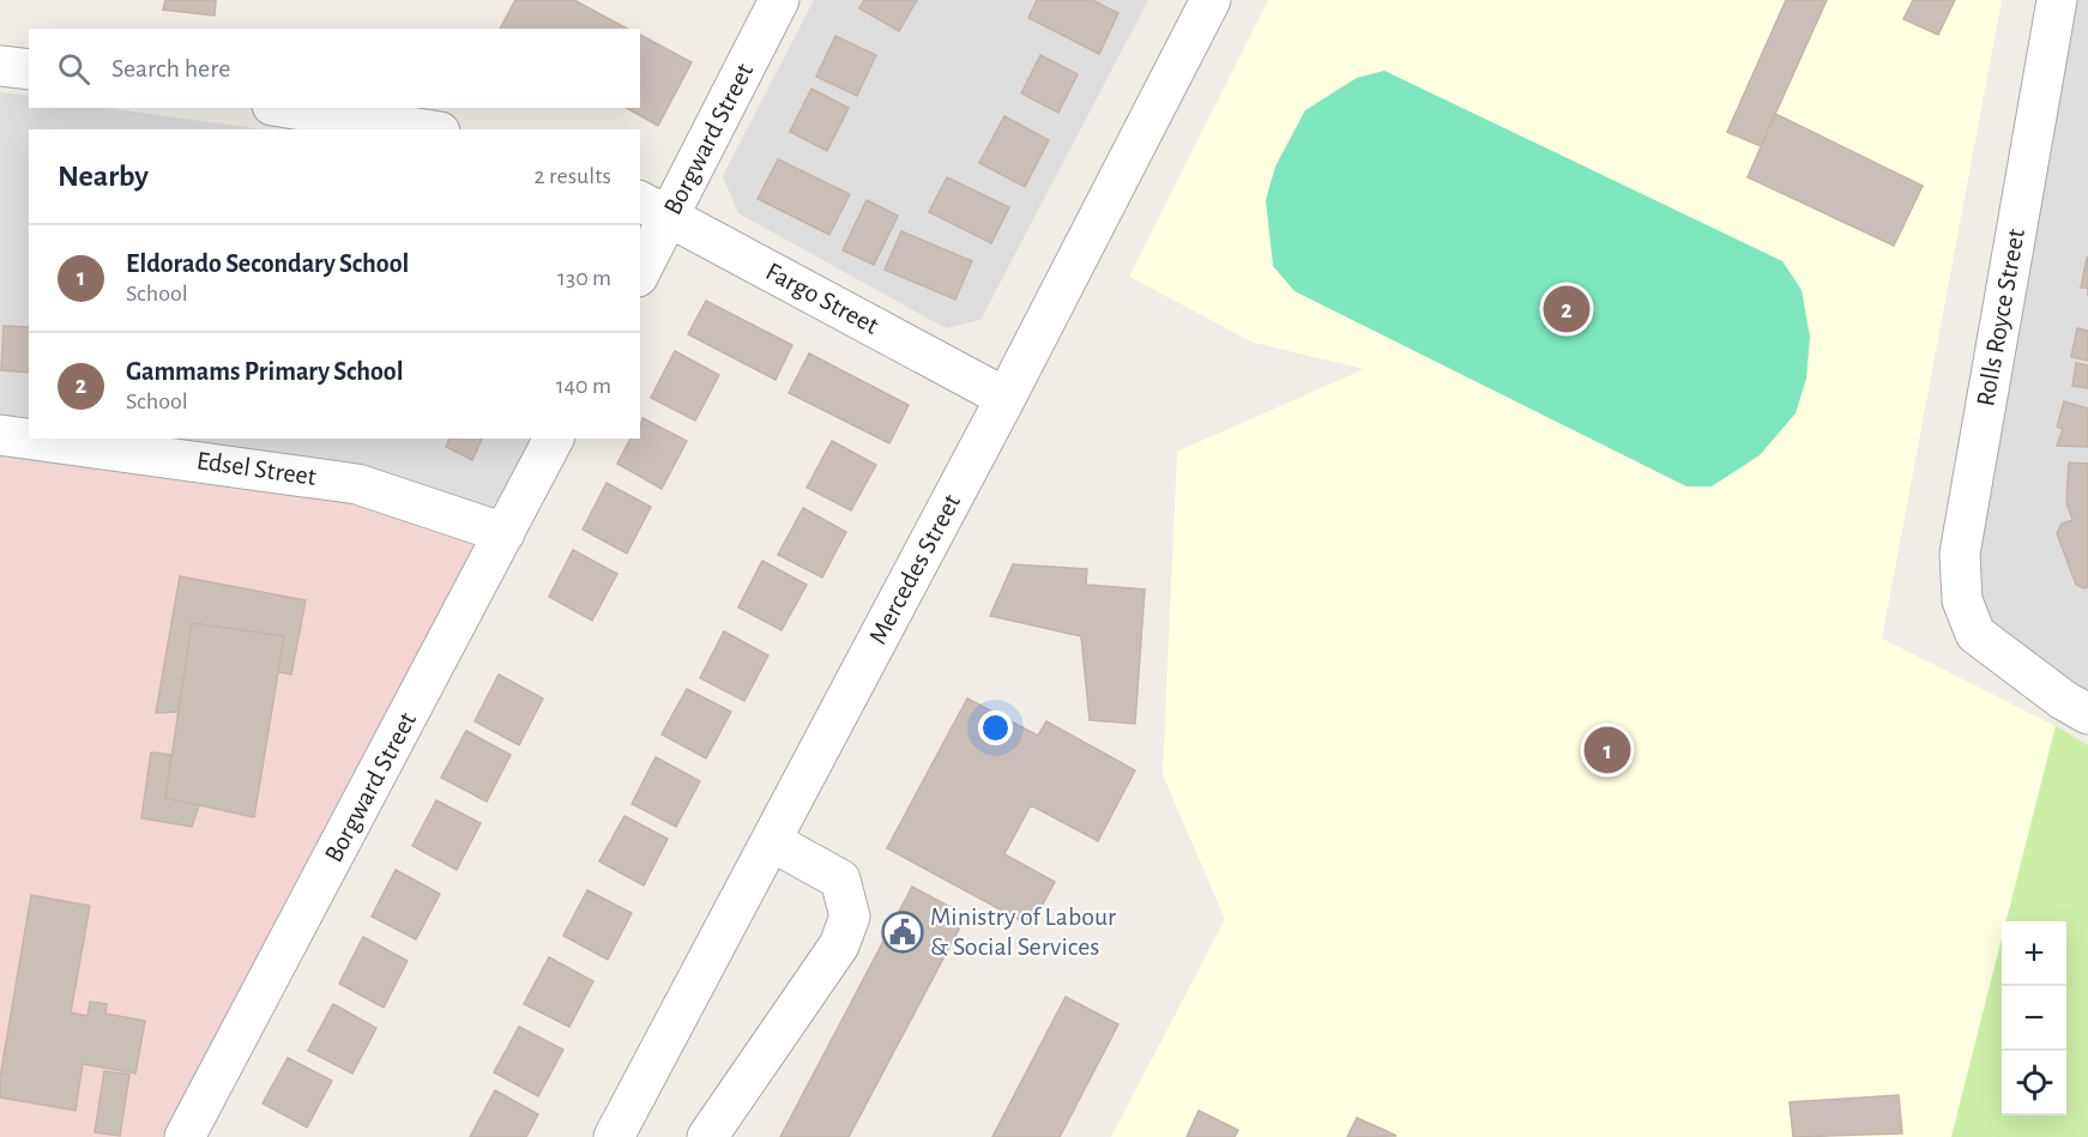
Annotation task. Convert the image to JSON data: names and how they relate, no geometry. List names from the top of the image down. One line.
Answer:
{"streets":{"street":["Borgward Street","Fargo Street","Rolls Royce Street","Edsel Street","Mercedes Street"]},"crossings":[["Borgward Street","Fargo Street"],["Borgward Street","Edsel Street"],["Fargo Street","Mercedes Street"]],"places":{"public building":["Ministry of Labour & Social Services"]},"page":{"search":"Search here","heading":["Nearby","2 results"],"list":[{"mark":"1","name":"Eldorado Secondary School","note":"School","value":"130 m"},{"mark":"2","name":"Gammams Primary School","note":"School","value":"140 m"}],"pins":["2","1"],"map_buttons":["+","−"]}}
